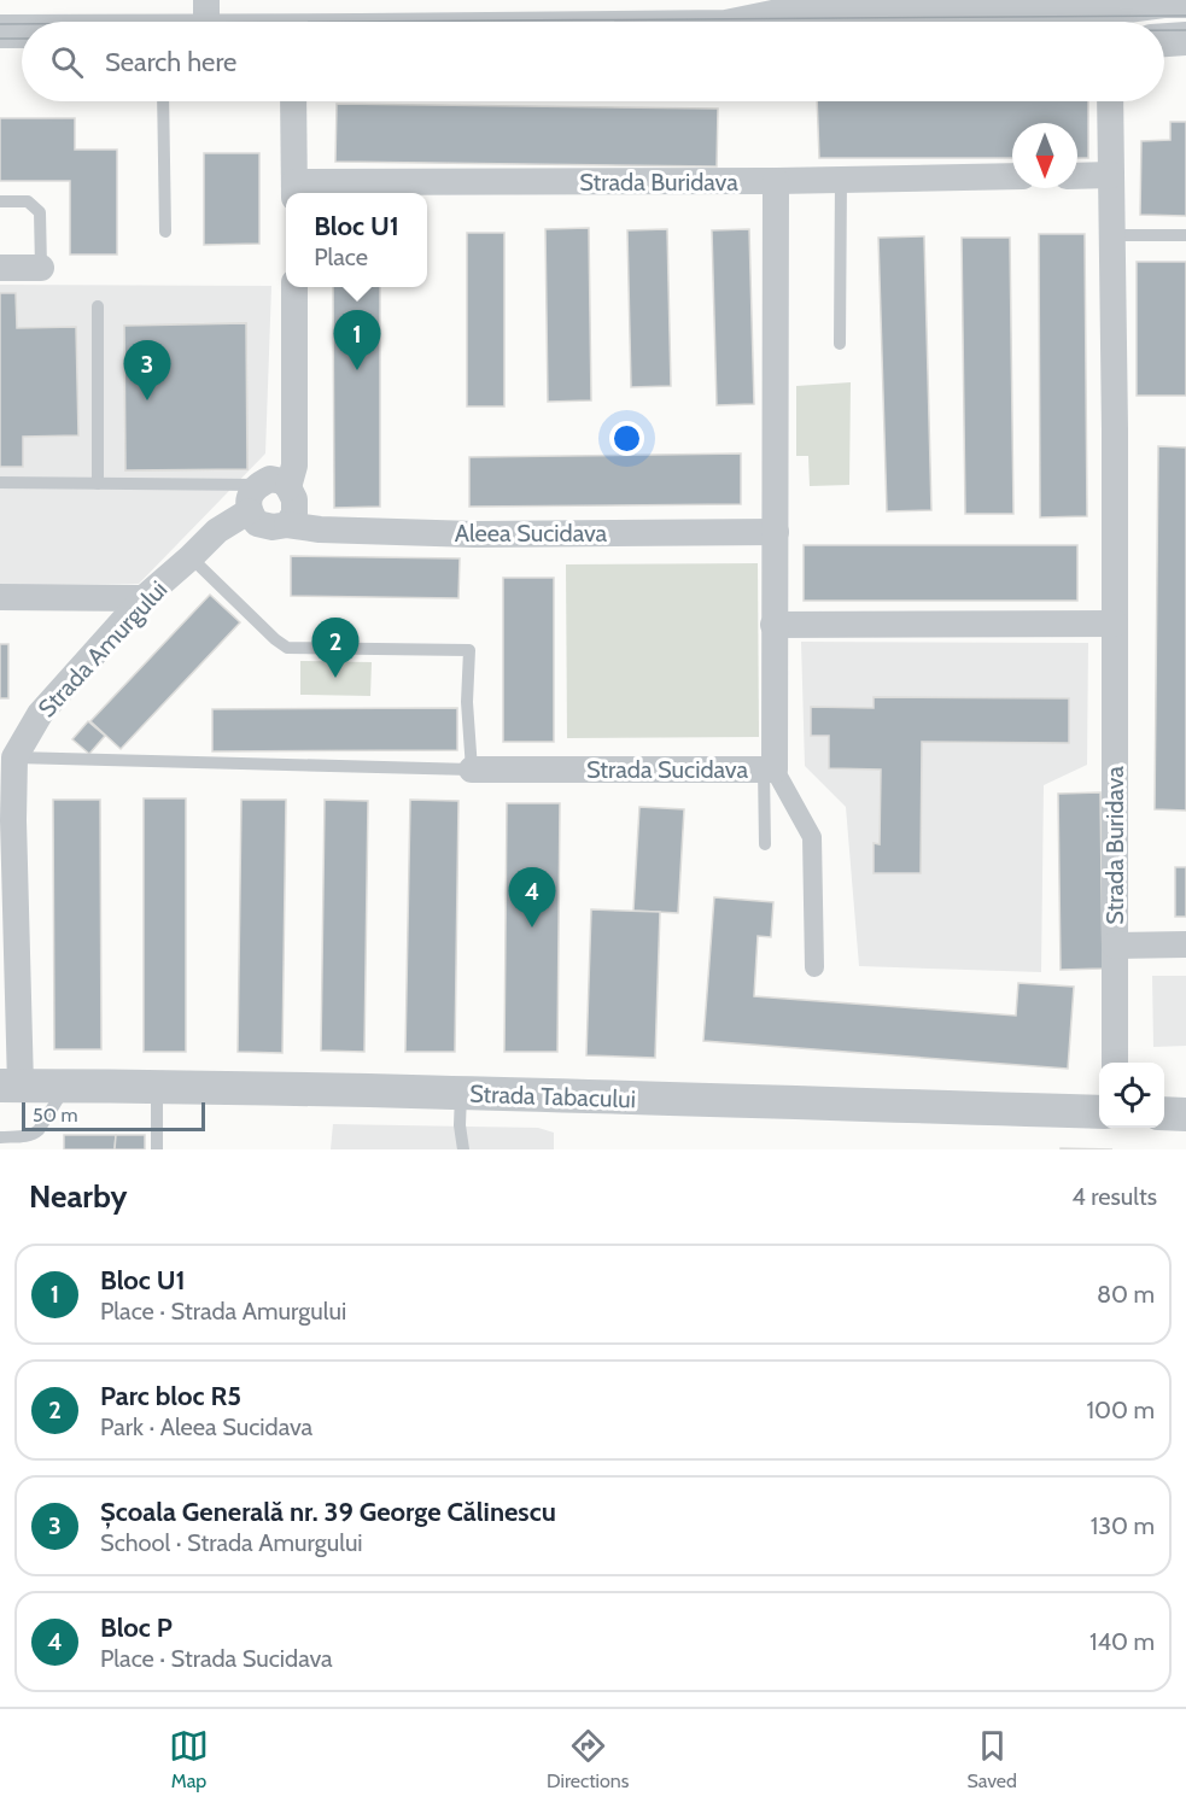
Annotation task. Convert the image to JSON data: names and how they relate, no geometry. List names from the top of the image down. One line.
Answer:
{"streets":{"street":["Strada Buridava","Aleea Sucidava","Strada Amurgului","Strada Sucidava","Strada Tabacului"]},"crossings":[["Strada Buridava","Strada Sucidava"],["Aleea Sucidava","Strada Amurgului"],["Aleea Sucidava","Strada Sucidava"],["Strada Amurgului","Strada Sucidava"],["Strada Amurgului","Strada Tabacului"]],"scale_bar":"50 m","north":"bottom","page":{"search":"Search here","popup":["Bloc U1","Place"],"pins":["1","3","2","4"],"scale":"50 m","heading":["Nearby","4 results"],"list":[{"mark":"1","name":"Bloc U1","note":"Place · Strada Amurgului","value":"80 m"},{"mark":"2","name":"Parc bloc R5","note":"Park · Aleea Sucidava","value":"100 m"},{"mark":"3","name":"Școala Generală nr. 39 George Călinescu","note":"School · Strada Amurgului","value":"130 m"},{"mark":"4","name":"Bloc P","note":"Place · Strada Sucidava","value":"140 m"}],"nav":["Map","Directions","Saved"]}}
